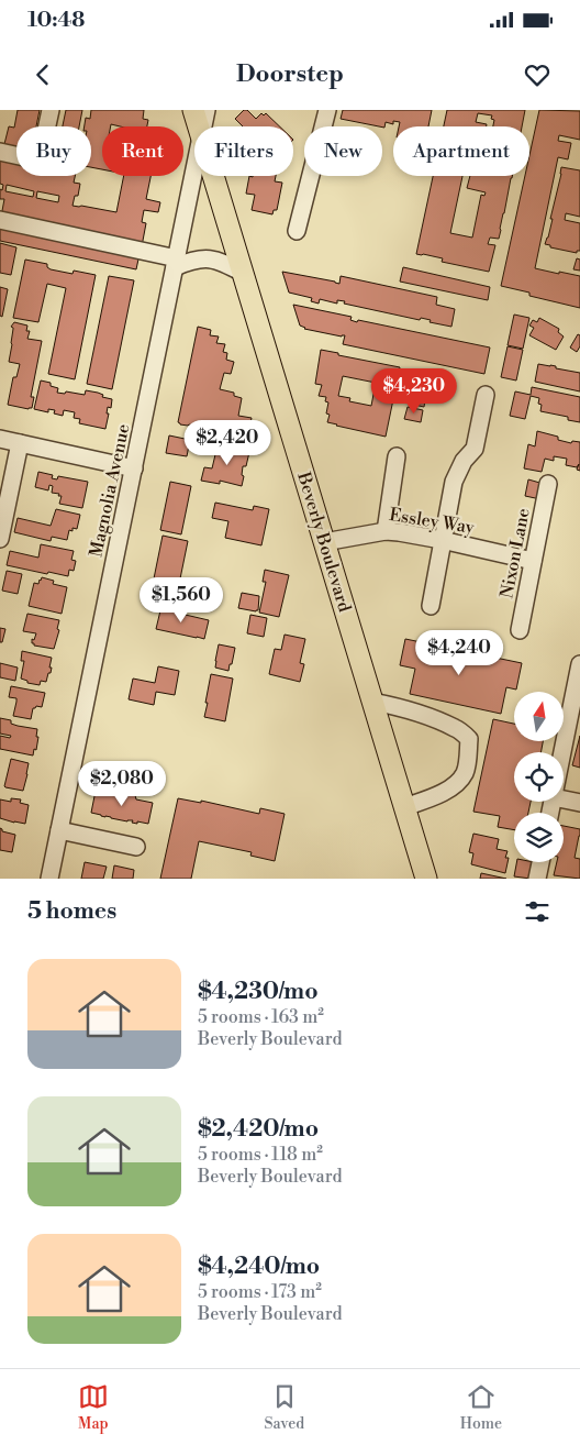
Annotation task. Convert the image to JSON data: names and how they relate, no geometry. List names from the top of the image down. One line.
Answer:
{"streets":{"main road":["Beverly Boulevard"],"street":["Magnolia Avenue","Essley Way","Nixon Lane"]},"crossings":[["Essley Way","Beverly Boulevard"],["Essley Way","Nixon Lane"]],"north":"top","page":{"status":"10:48","header":"Doorstep","chip":["Buy","Rent","Filters","New","Apartment"],"price":["$4,230","$2,420","$1,560","$4,240","$2,080"],"heading":"5 homes","list":[{"name":"$4,230/mo","note":"5 rooms · 163 m² · Beverly Boulevard"},{"name":"$2,420/mo","note":"5 rooms · 118 m² · Beverly Boulevard"},{"name":"$4,240/mo","note":"5 rooms · 173 m² · Beverly Boulevard"}],"tabs":["Map","Saved","Home"]}}
